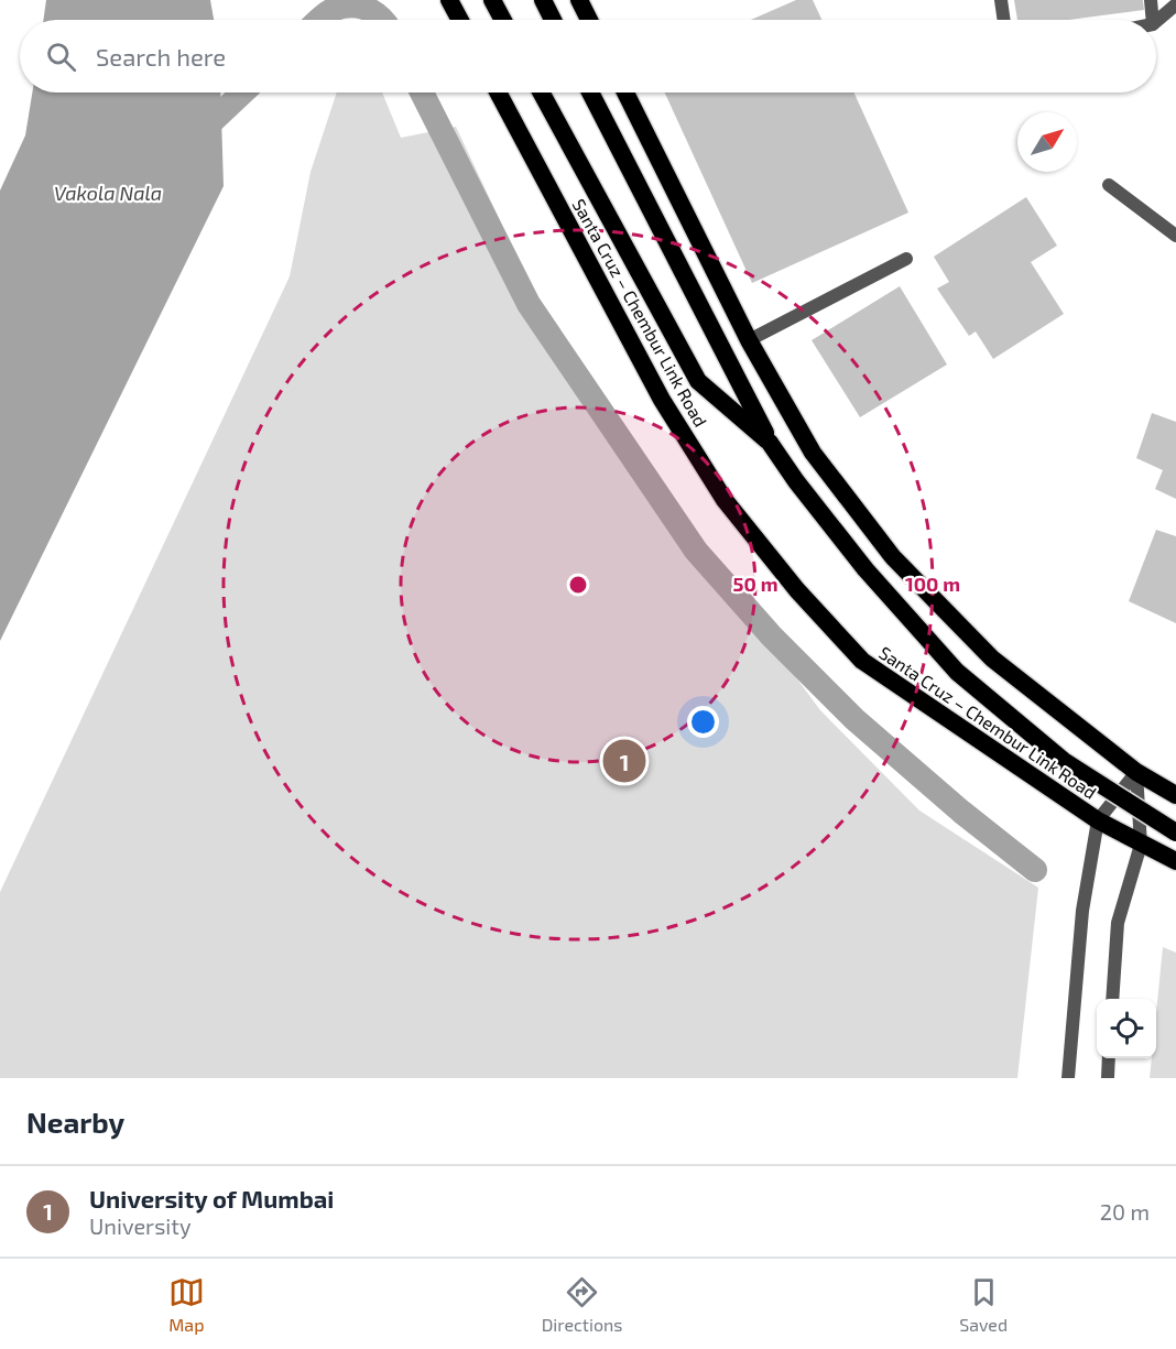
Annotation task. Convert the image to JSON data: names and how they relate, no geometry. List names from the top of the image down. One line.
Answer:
{"streets":{"highway":["Santa Cruz – Chembur Link Road"]},"water":["Vakola Nala"],"north":"top right","page":{"search":"Search here","pins":"1","heading":"Nearby","list":[{"mark":"1","name":"University of Mumbai","note":"University","value":"20 m"}],"nav":["Map","Directions","Saved"]},"rings":["50 m","100 m"]}
